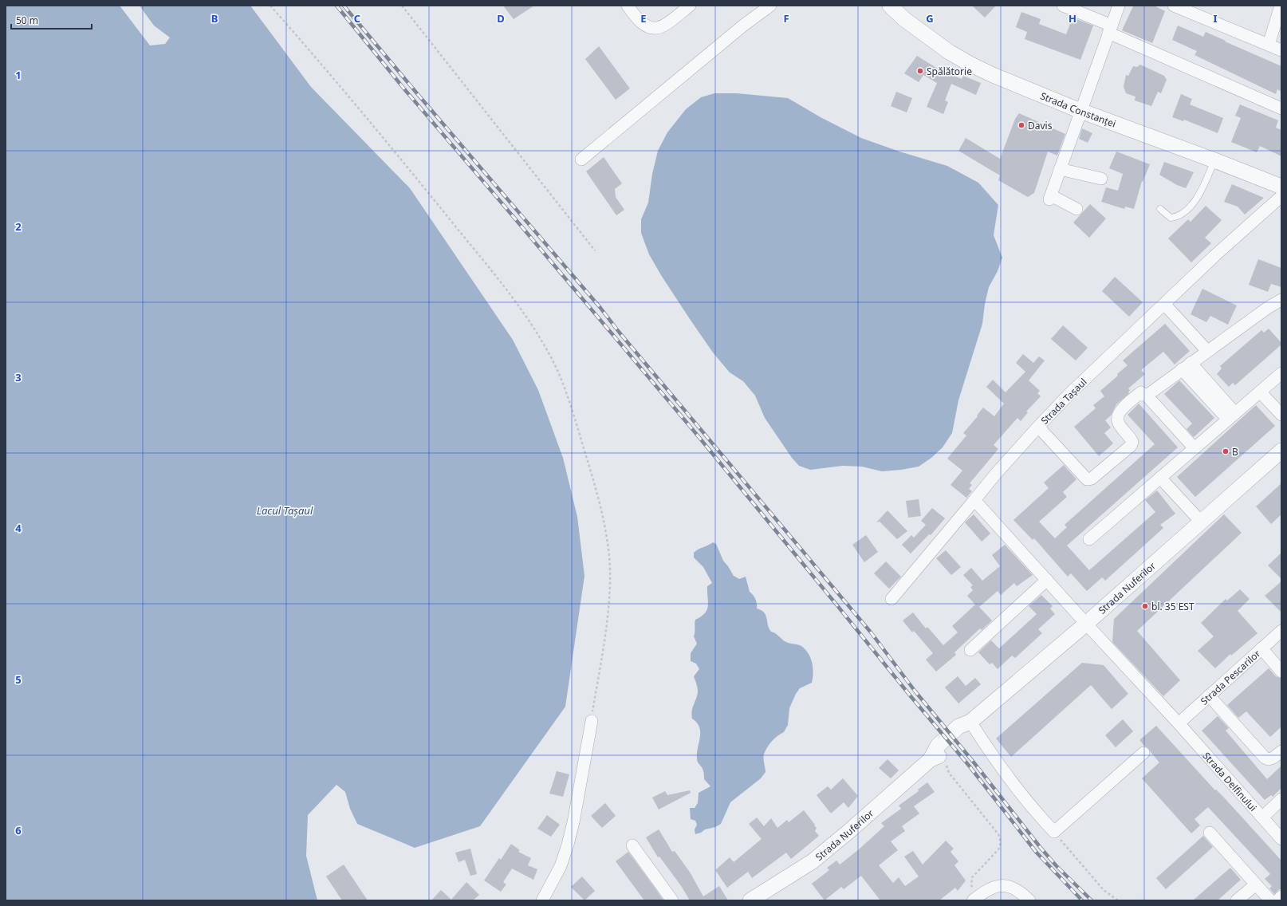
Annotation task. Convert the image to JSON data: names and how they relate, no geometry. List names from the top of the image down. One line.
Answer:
{"streets":{"street":["Strada Constanței","Strada Tașaul","Strada Nuferilor","Strada Pescarilor","Strada Delfinului"]},"crossings":[["Strada Nuferilor","Strada Delfinului"],["Strada Pescarilor","Strada Delfinului"]],"water":["Lacul Tașaul"],"places":["Spălătorie","Davis","B","bl. 35 EST"],"scale_bar":"50 m","grid":{"columns":["B","C","D","E","F","G","H","I"],"rows":["1","2","3","4","5","6"]}}
